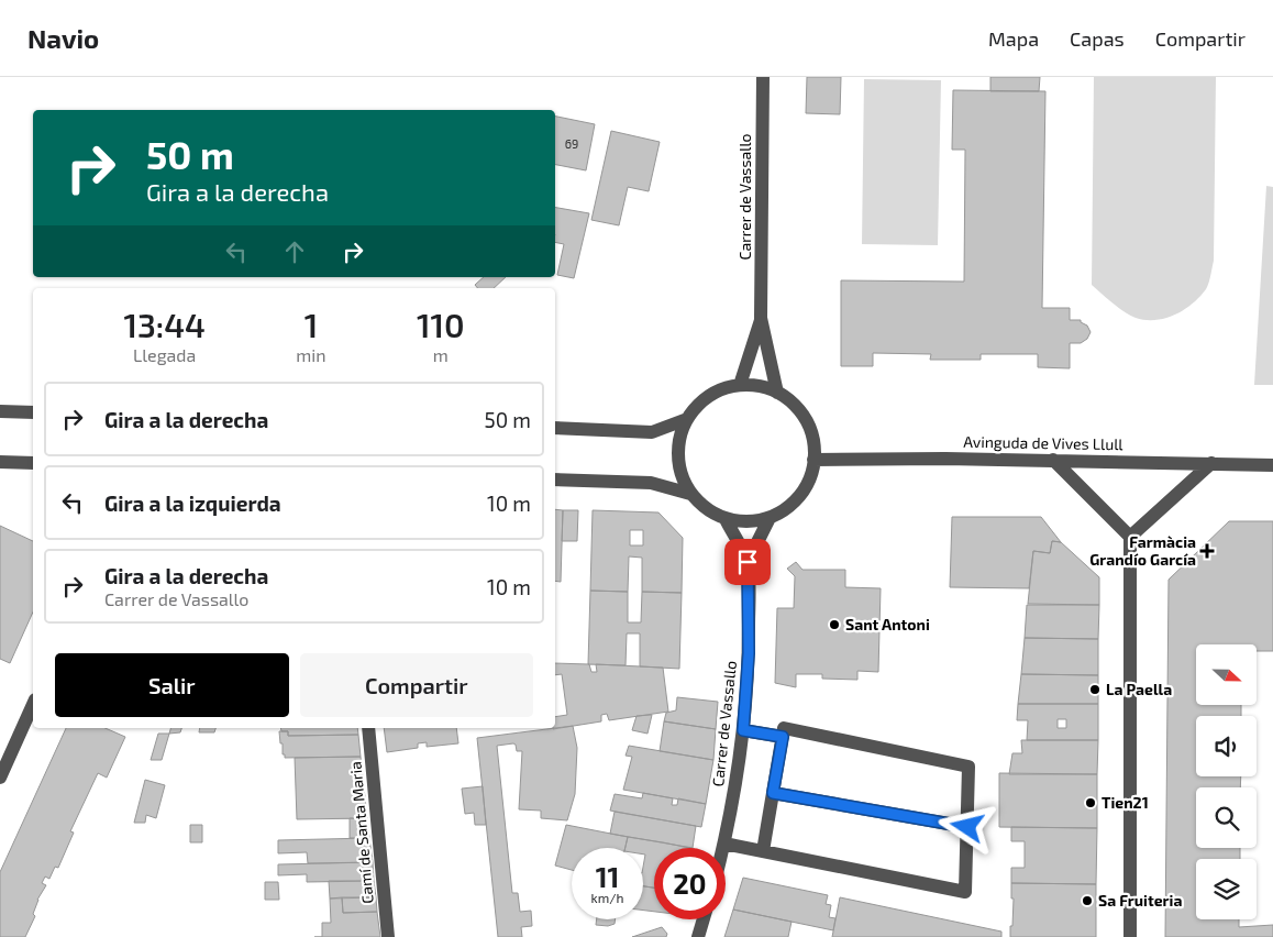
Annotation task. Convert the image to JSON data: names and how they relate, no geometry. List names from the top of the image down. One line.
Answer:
{"streets":{"street":["Carrer de Vassallo","Avinguda de Vives Llull","Camí de Santa Maria"]},"crossings":[["Carrer de Vassallo","Avinguda de Vives Llull"]],"places":{"health":["Farmàcia Grandío García"],"other":["Sant Antoni","La Paella","Tien21","Sa Fruiteria"]},"house_numbers":["69"],"north":"right","page":{"header":"Navio","nav":["Mapa","Capas","Compartir"],"turn":["50 m","Gira a la derecha"],"eta":["13:44","Llegada","1","min","110","m"],"list":[{"name":"Gira a la derecha","value":"50 m"},{"name":"Gira a la izquierda","value":"10 m"},{"name":"Gira a la derecha","note":"Carrer de Vassallo","value":"10 m"}],"buttons":["Salir","Compartir"],"speed":"11 km/h","limit":"20"}}
